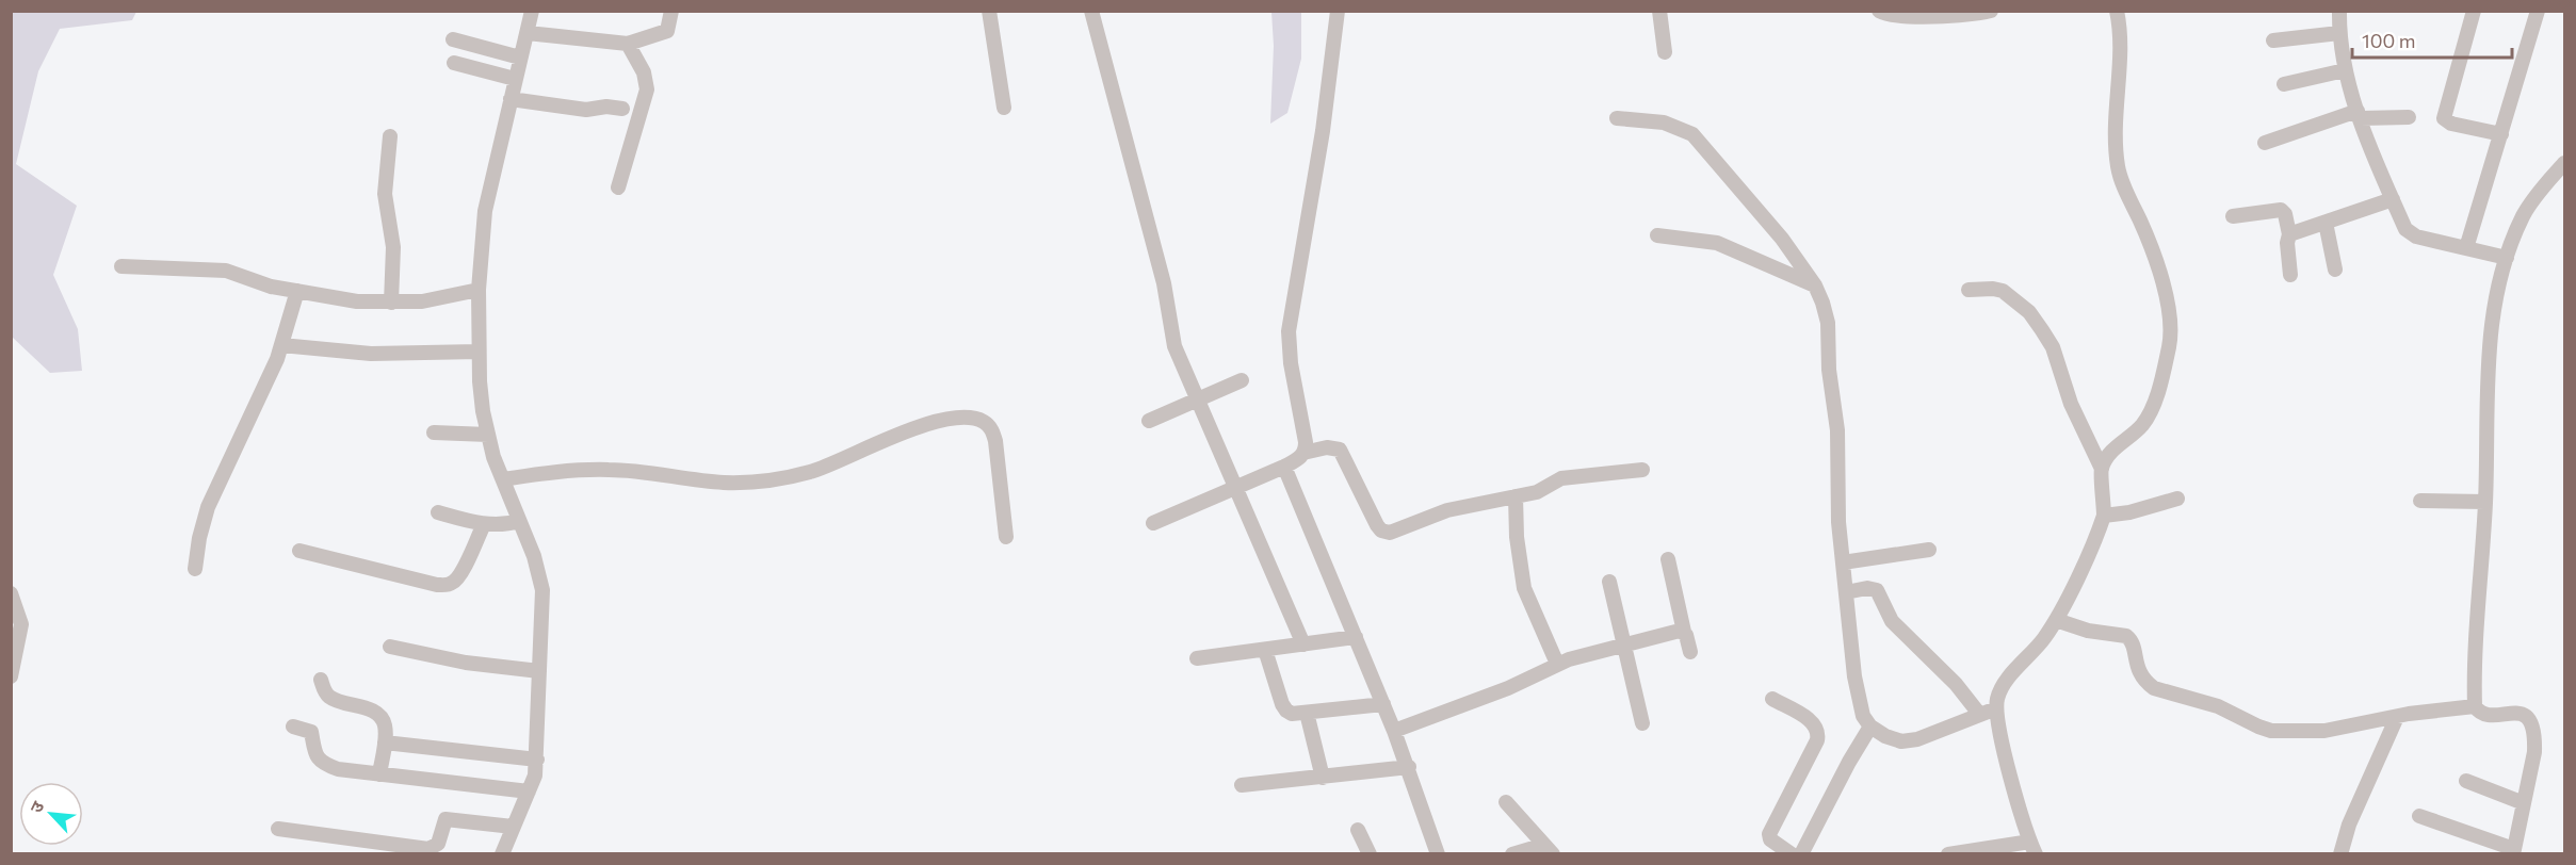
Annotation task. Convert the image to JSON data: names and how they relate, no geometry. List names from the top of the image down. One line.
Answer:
{"scale_bar":"100 m","north":"top left"}
